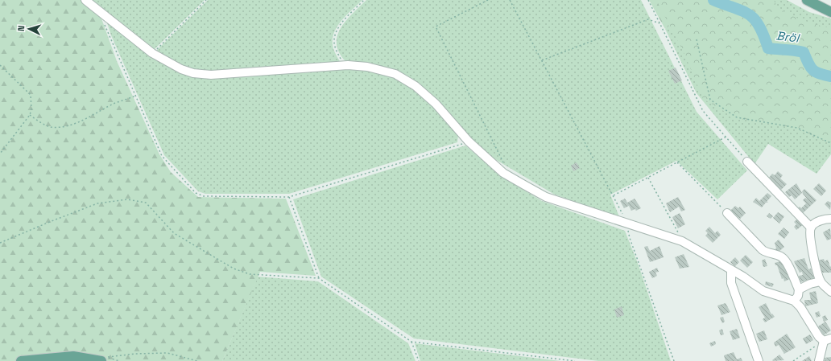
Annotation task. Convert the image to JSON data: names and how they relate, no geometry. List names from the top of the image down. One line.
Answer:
{"water":["Bröl"],"north":"left"}
